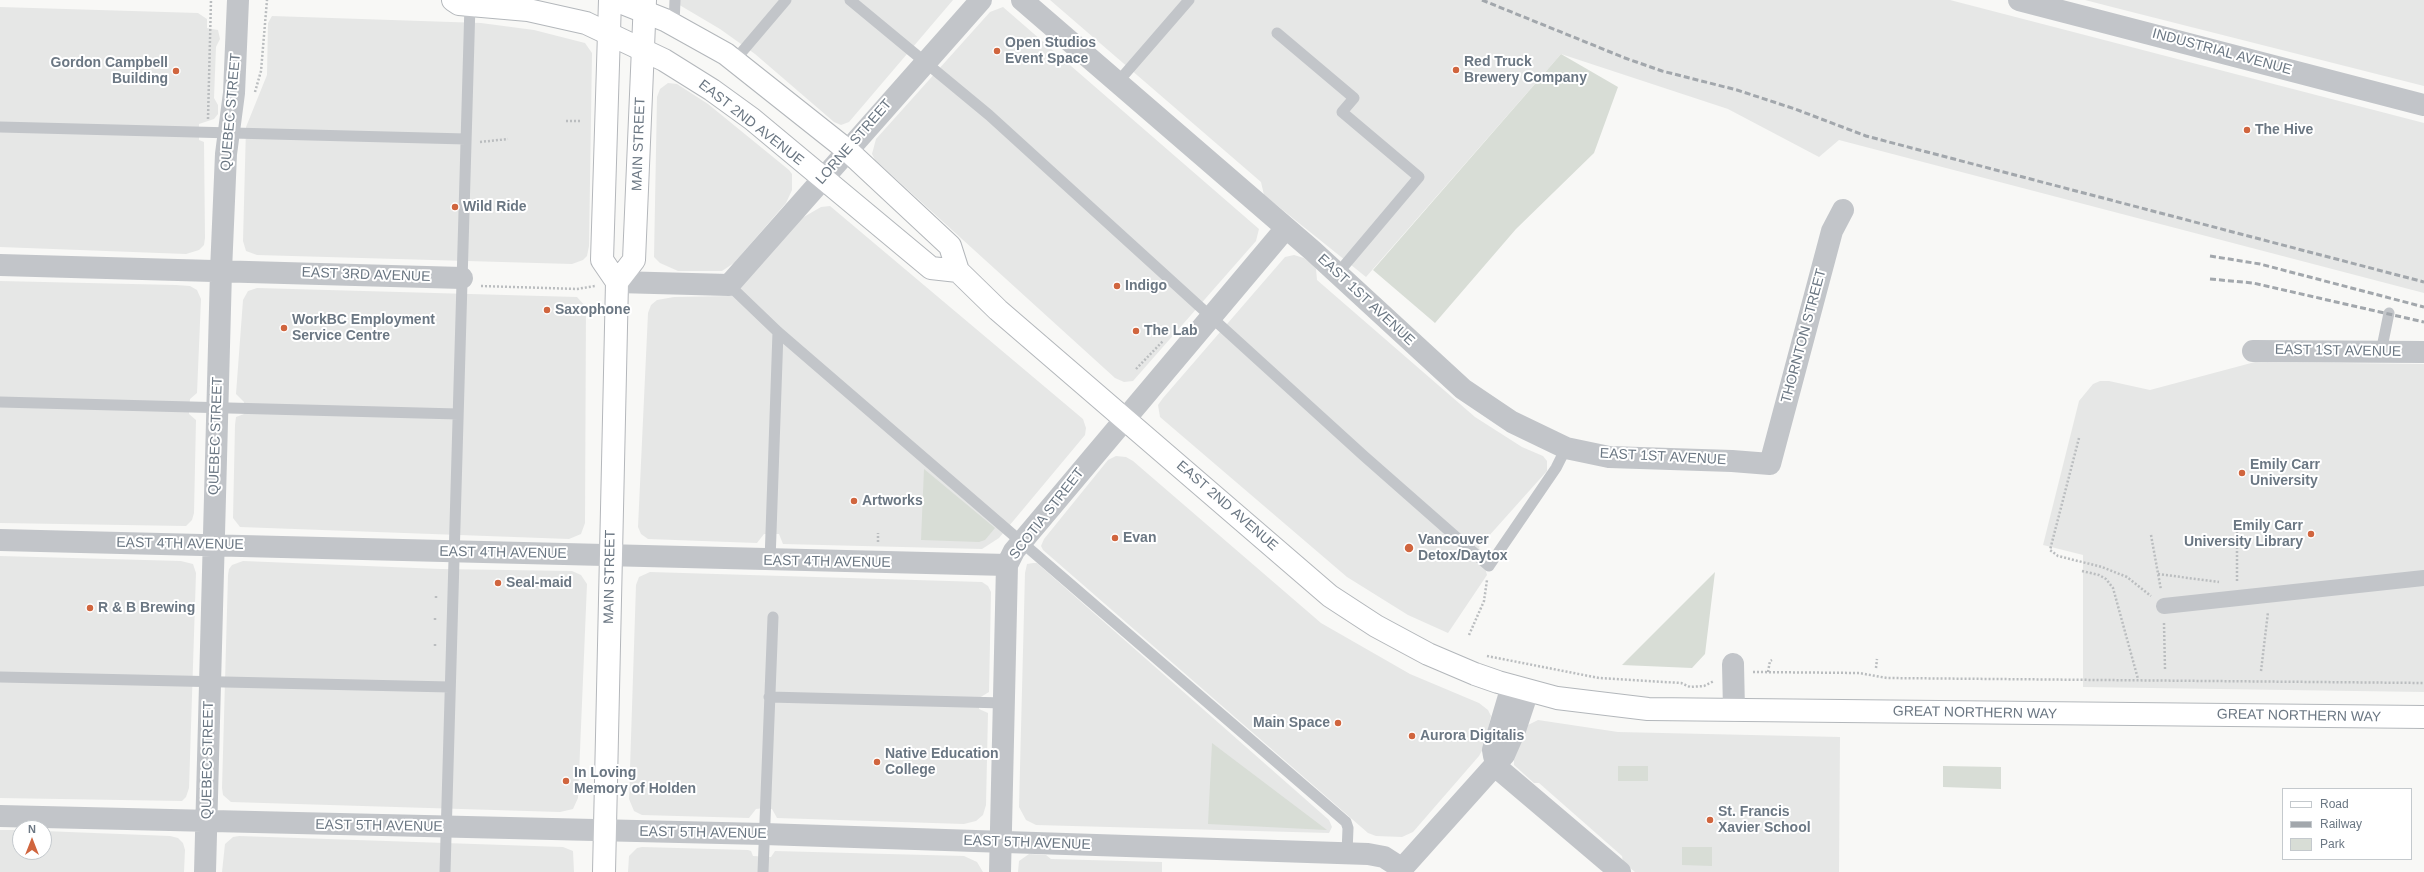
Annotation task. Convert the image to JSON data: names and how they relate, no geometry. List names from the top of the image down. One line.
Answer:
{"streets":{"main road":["EAST 2ND AVENUE","MAIN STREET","GREAT NORTHERN WAY"],"street":["INDUSTRIAL AVENUE","QUEBEC STREET","LORNE STREET","EAST 3RD AVENUE","EAST 1ST AVENUE","THORNTON STREET","SCOTIA STREET","EAST 4TH AVENUE","EAST 5TH AVENUE"]},"crossings":[["QUEBEC STREET","EAST 3RD AVENUE"],["QUEBEC STREET","EAST 4TH AVENUE"],["QUEBEC STREET","EAST 5TH AVENUE"],["EAST 2ND AVENUE","LORNE STREET"],["EAST 2ND AVENUE","MAIN STREET"],["EAST 2ND AVENUE","SCOTIA STREET"],["EAST 2ND AVENUE","GREAT NORTHERN WAY"],["MAIN STREET","EAST 4TH AVENUE"],["MAIN STREET","EAST 5TH AVENUE"],["EAST 1ST AVENUE","THORNTON STREET"],["EAST 1ST AVENUE","SCOTIA STREET"],["SCOTIA STREET","EAST 4TH AVENUE"],["SCOTIA STREET","EAST 5TH AVENUE"]],"places":["Open Studios Event Space","Red Truck Brewery Company","Gordon Campbell Building","The Hive","Wild Ride","Indigo","Saxophone","WorkBC Employment Service Centre","The Lab","Emily Carr University","Artworks","Emily Carr University Library","Evan","Vancouver Detox/Daytox","Seal-maid","R & B Brewing","Main Space","Aurora Digitalis","Native Education College","In Loving Memory of Holden","St. Francis Xavier School"],"legend":["Road","Railway","Park"],"north":"top"}
